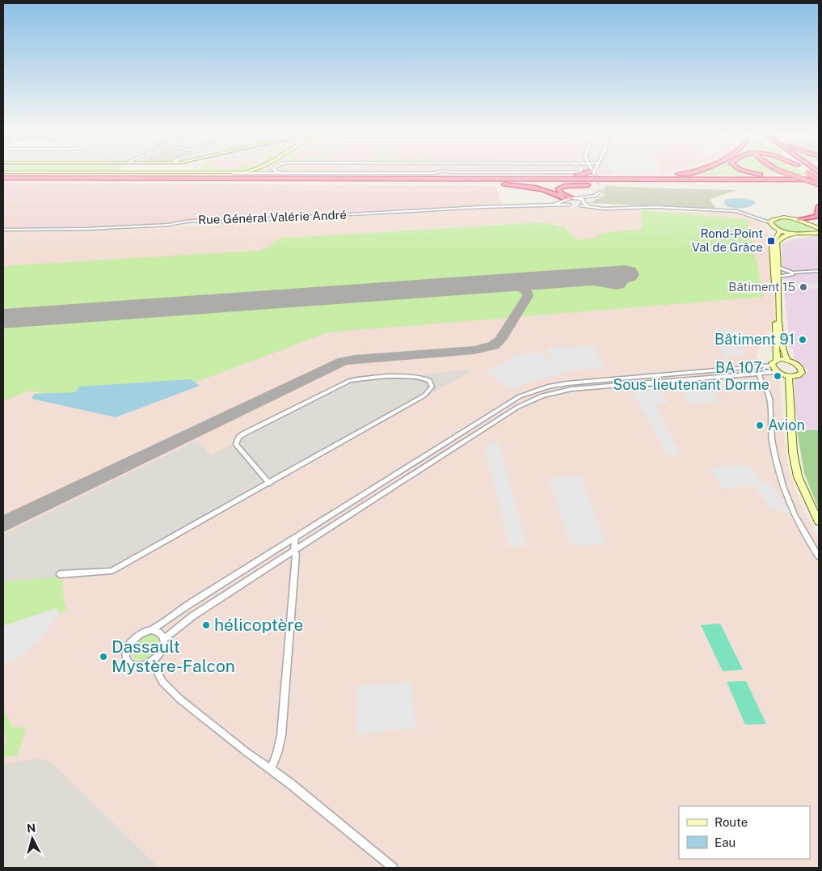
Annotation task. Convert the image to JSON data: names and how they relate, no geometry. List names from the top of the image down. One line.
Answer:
{"streets":{"street":["Rue Général Valérie André"]},"places":{"transit":["Rond-Point Val de Grâce"],"other":["Bâtiment 15","Bâtiment 91","BA 107 - Sous-lieutenant Dorme","Avion","hélicoptère","Dassault Mystère-Falcon"]},"legend":["Route","Eau"],"north":"top"}
